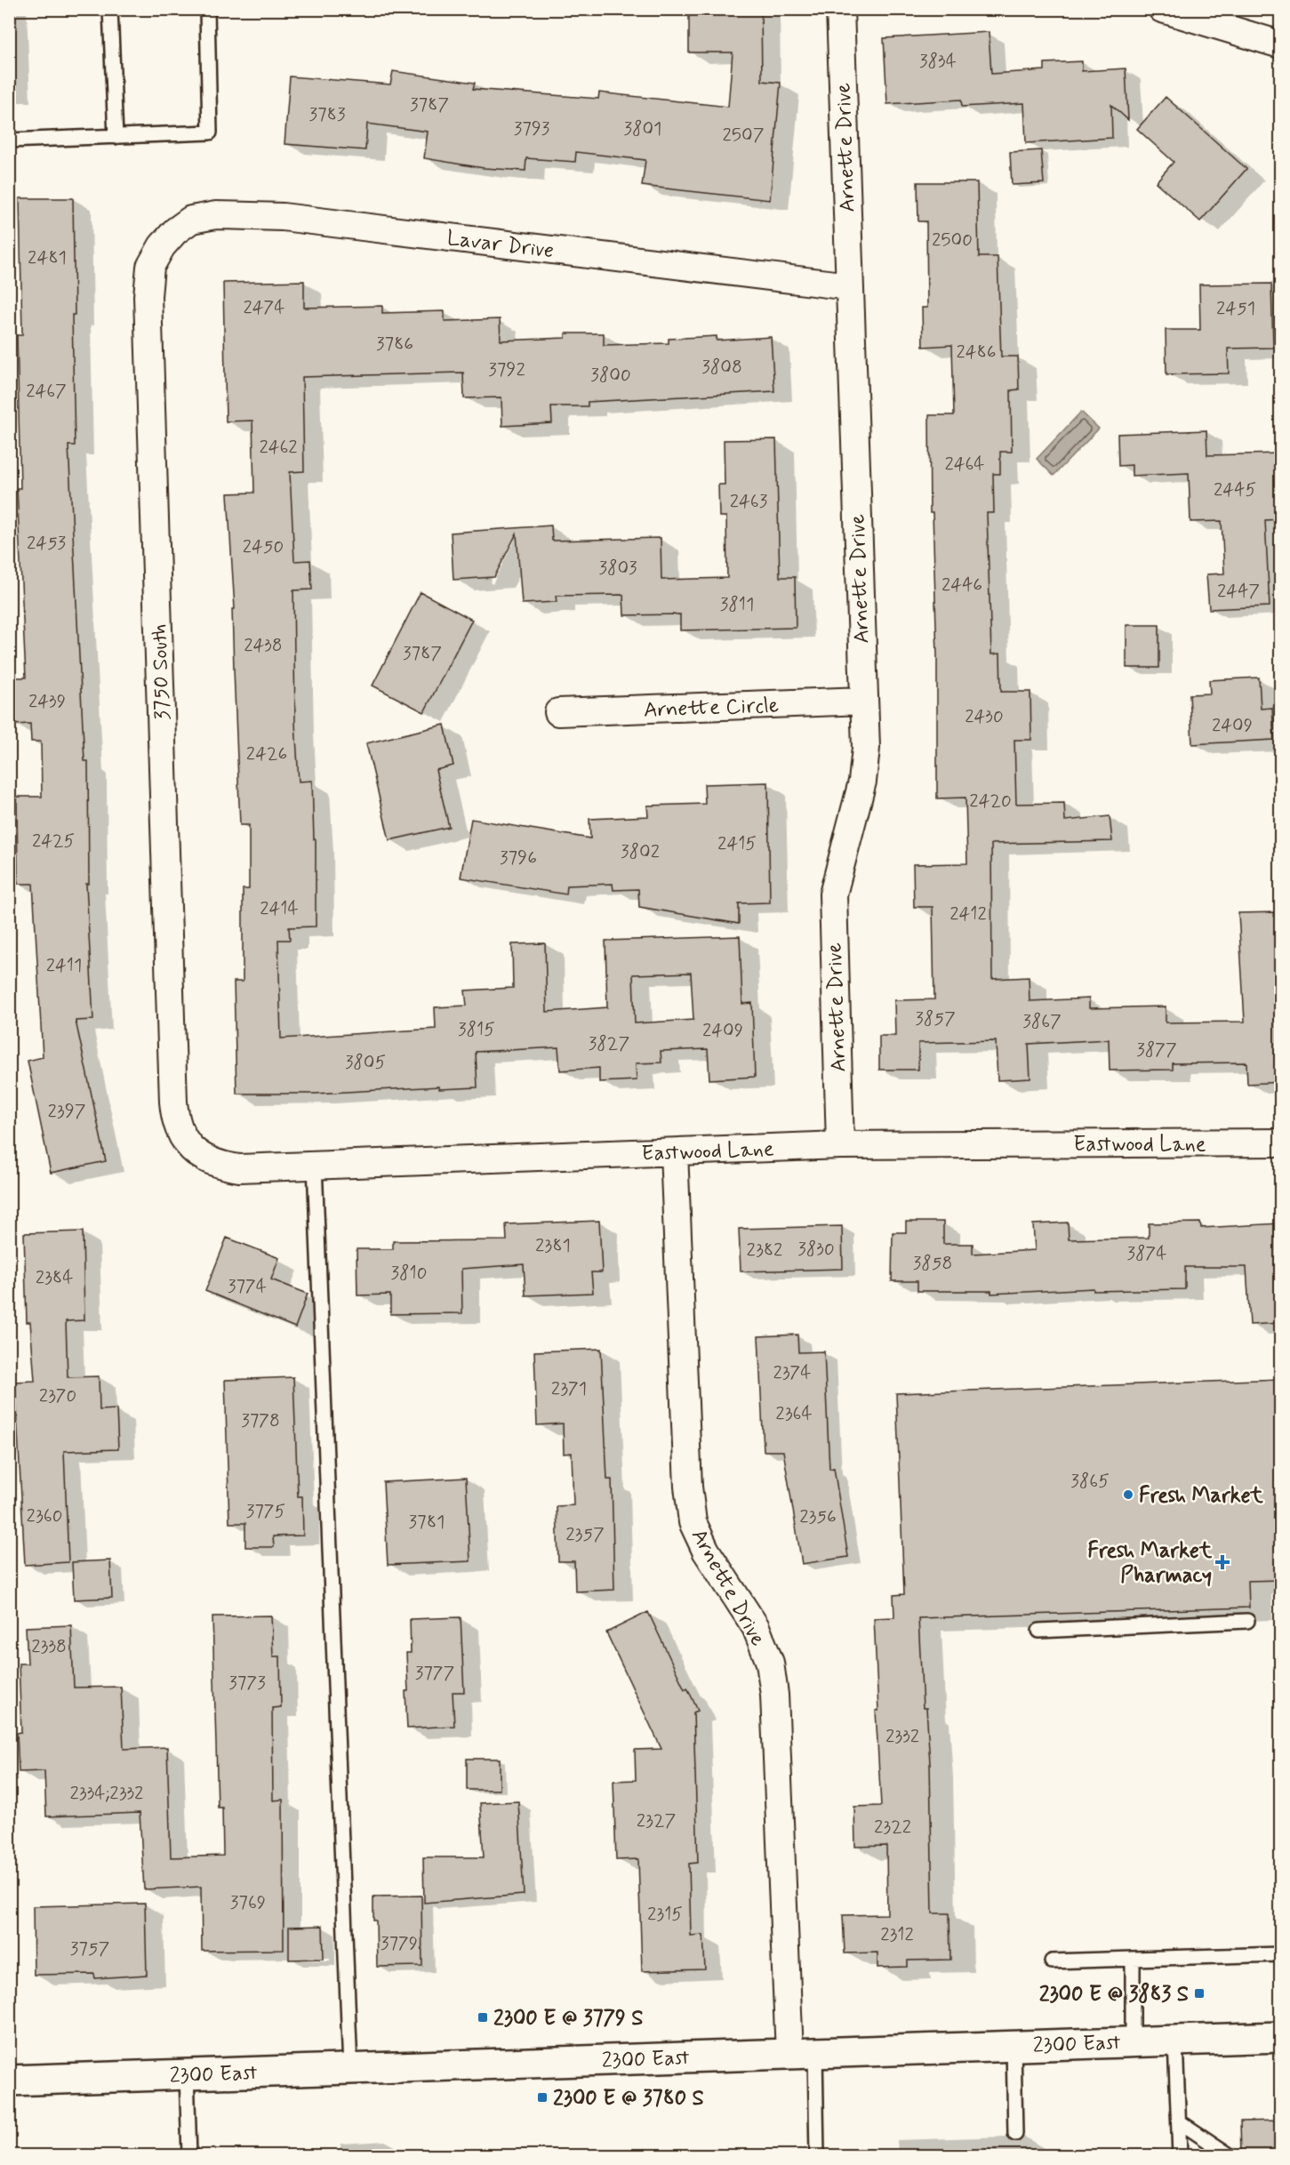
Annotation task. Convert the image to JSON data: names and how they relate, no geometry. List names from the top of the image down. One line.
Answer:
{"streets":{"main road":["2300 East"],"street":["Arnette Drive","Lavar Drive","3750 South","Arnette Circle","Eastwood Lane"]},"crossings":[["Arnette Drive","Lavar Drive"],["Arnette Drive","Arnette Circle"],["Arnette Drive","Eastwood Lane"],["Arnette Drive","2300 East"],["Lavar Drive","3750 South"],["3750 South","Eastwood Lane"]],"places":{"other":["Fresh Market"],"health":["Fresh Market Pharmacy"],"transit":["2300 E @ 3883 S","2300 E @ 3779 S","2300 E @ 3780 S"]},"house_numbers":["3834","3787","3783","3793","3801","2507","2500","2481","2474","2451","3786","2486","3808","3792","3800","2467","2462","2464","2445","2463","2453","2450","3803","2446","2447","3811","2438","3787","2439","2430","2409","2426","2420","2425","2415","3802","3796","2414","2412","2411","3857","3867","3815","2409","3827","3877","3805","2397","2381","3830","2382","3874","3858","3810","2384","3774","2374","2371","2370","2364","3778","3865","3775","2360","2356","3781","2357","2338","3777","3773","2332","2334;2332","2327","2322","3769","2315","2312","3779","3757"]}
